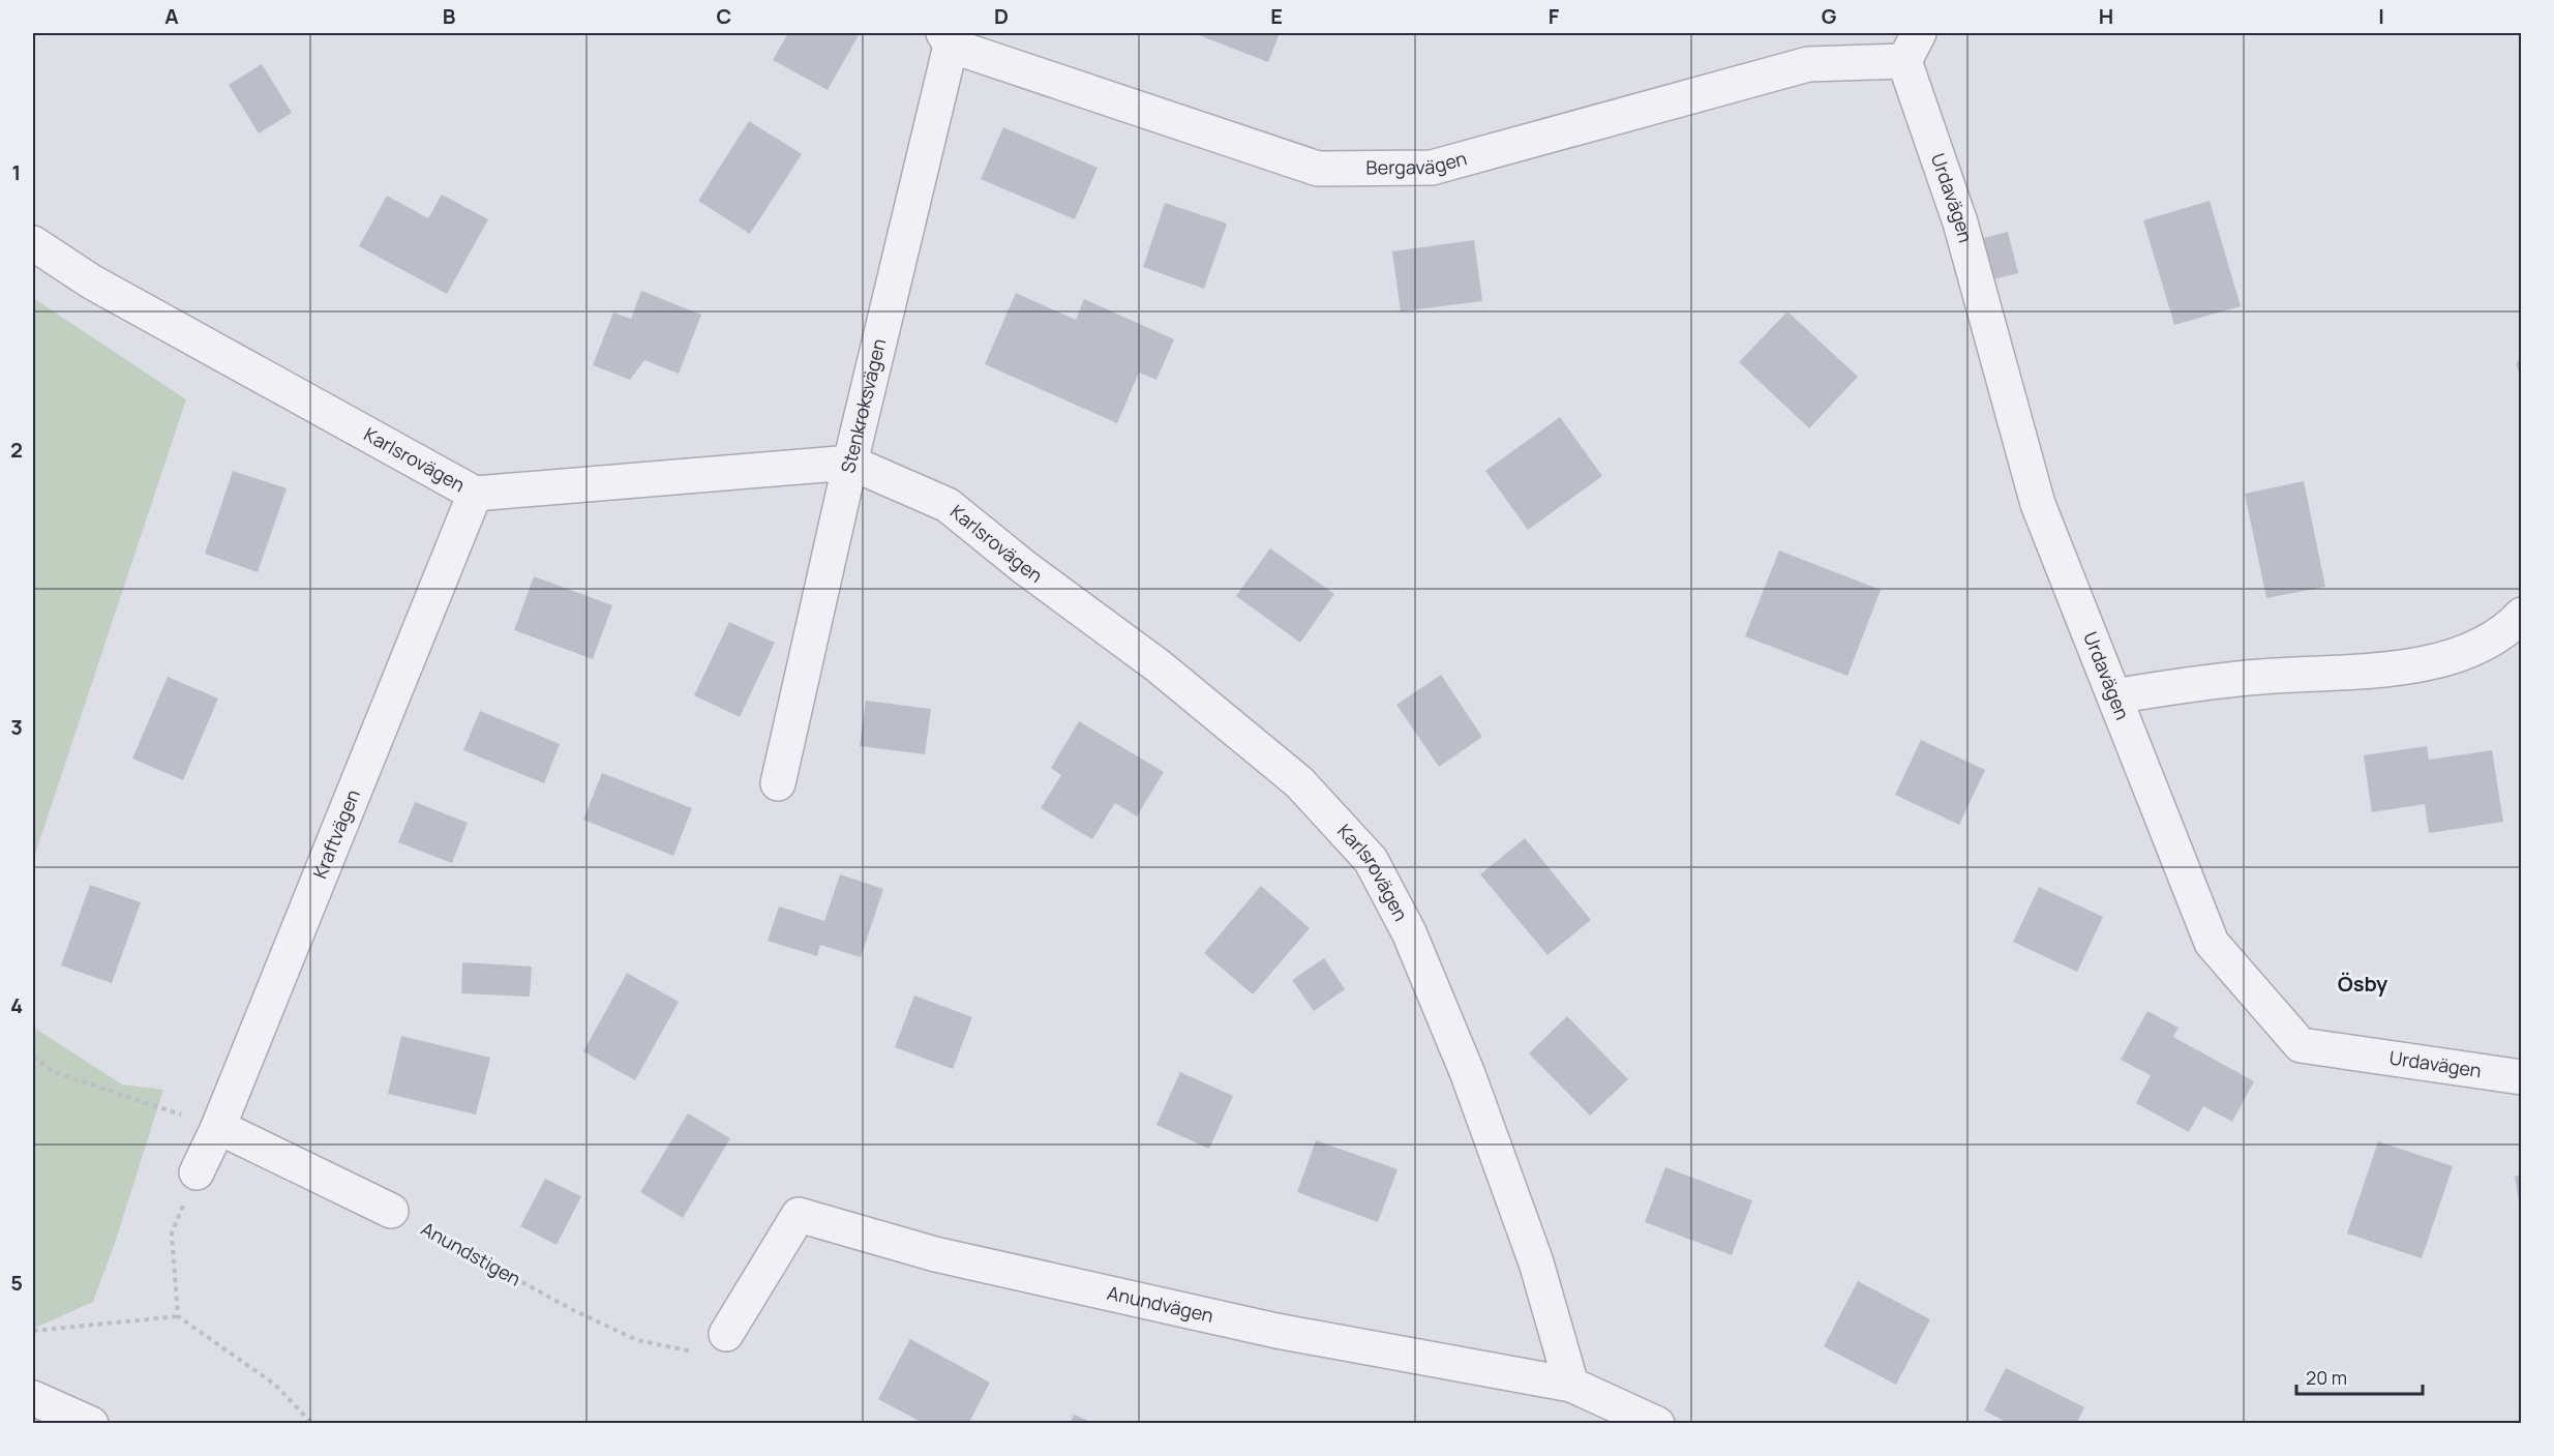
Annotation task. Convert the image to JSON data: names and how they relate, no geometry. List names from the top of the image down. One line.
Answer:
{"streets":{"street":["Bergavägen","Urdavägen","Stenkroksvägen","Karlsrovägen","Kraftvägen","Anundvägen"],"path":["Anundstigen"]},"crossings":[["Bergavägen","Urdavägen"],["Bergavägen","Stenkroksvägen"],["Stenkroksvägen","Karlsrovägen"],["Karlsrovägen","Kraftvägen"],["Karlsrovägen","Anundvägen"],["Anundstigen","Anundvägen"]],"districts":["Ösby"],"scale_bar":"20 m","grid":{"columns":["A","B","C","D","E","F","G","H","I"],"rows":["1","2","3","4","5"]}}
